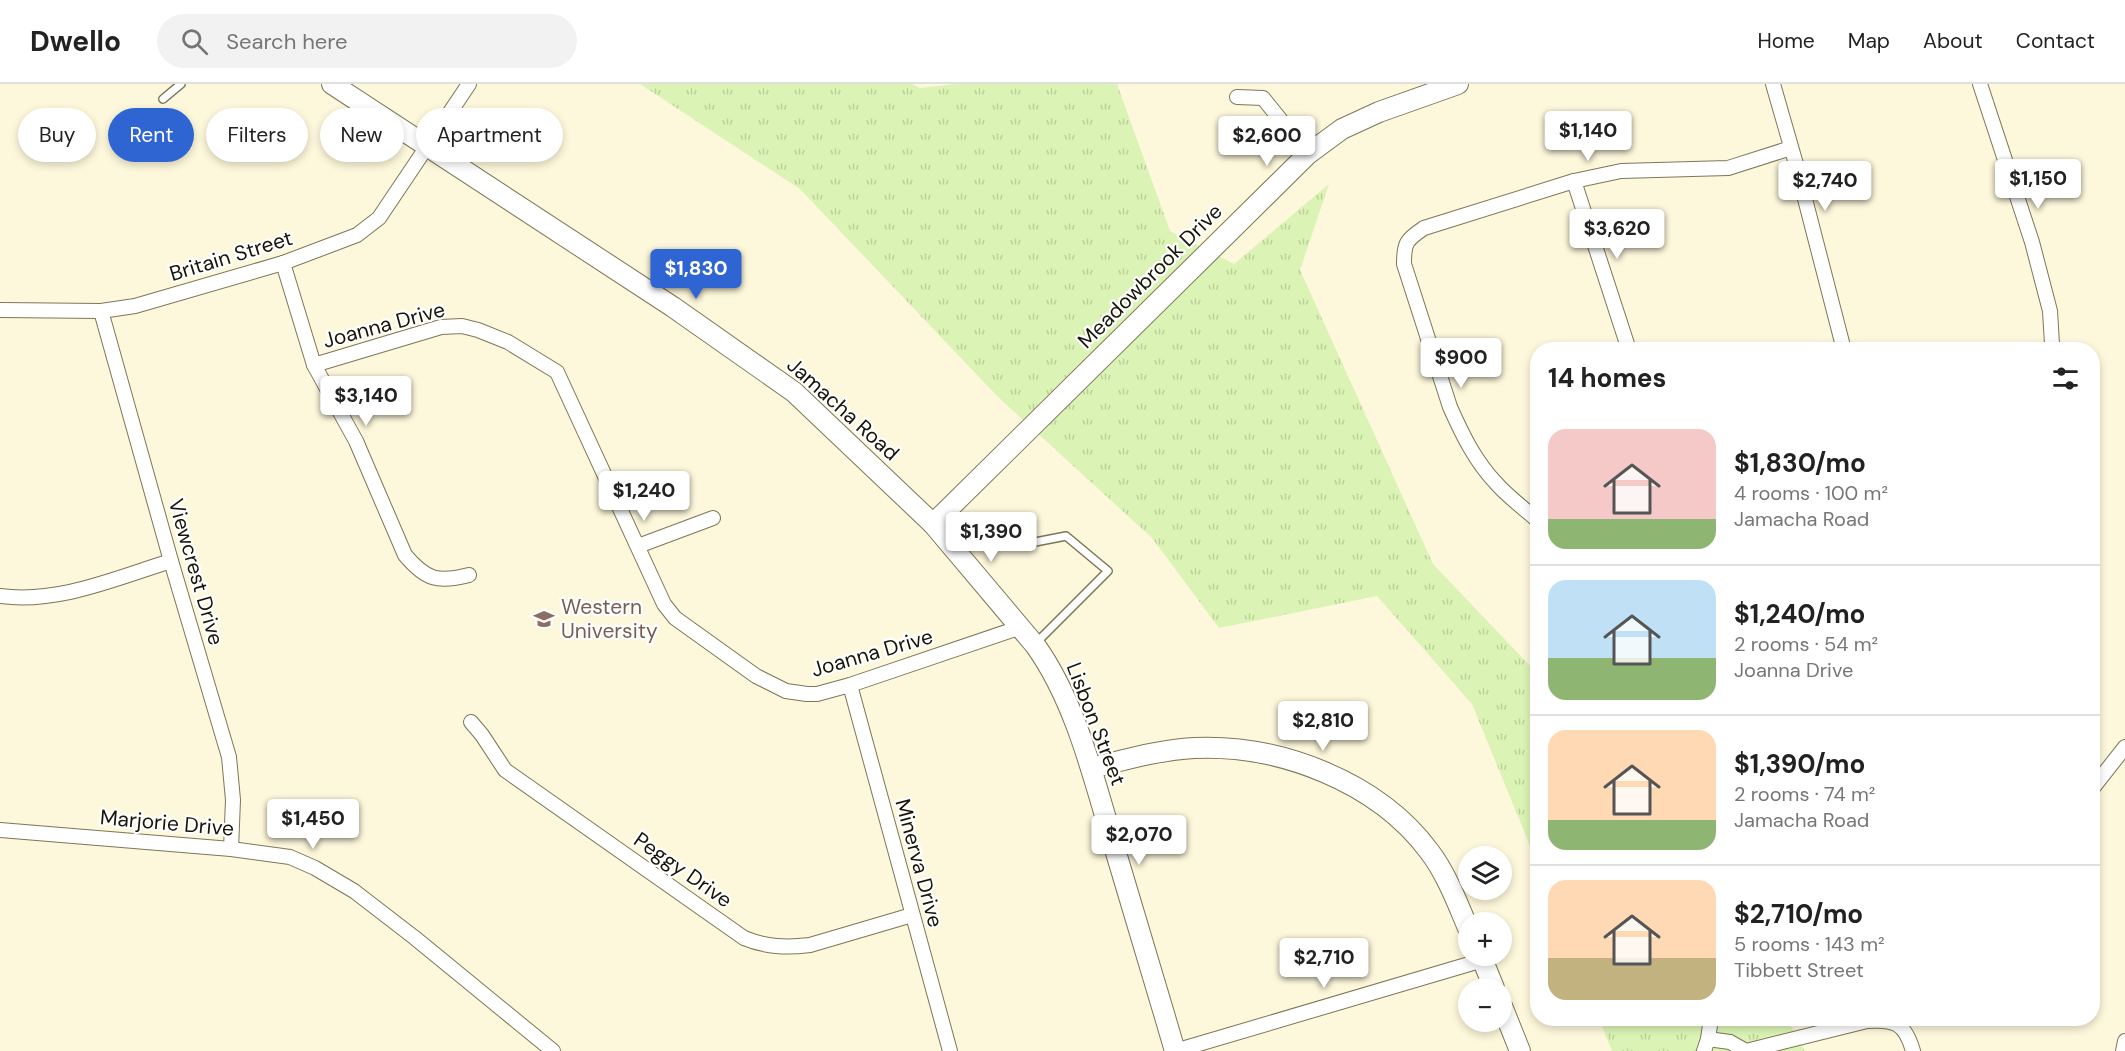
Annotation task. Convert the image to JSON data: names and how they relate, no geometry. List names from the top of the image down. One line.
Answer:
{"streets":{"main road":["Meadowbrook Drive","Jamacha Road","Lisbon Street"],"street":["Britain Street","Joanna Drive","Viewcrest Drive","Marjorie Drive","Minerva Drive","Peggy Drive"]},"crossings":[["Britain Street","Viewcrest Drive"],["Meadowbrook Drive","Jamacha Road"],["Joanna Drive","Jamacha Road"],["Joanna Drive","Lisbon Street"],["Joanna Drive","Minerva Drive"],["Jamacha Road","Lisbon Street"],["Viewcrest Drive","Marjorie Drive"],["Minerva Drive","Peggy Drive"]],"places":{"school or university":["Western University"]},"page":{"header":"Dwello","search":"Search here","nav":["Home","Map","About","Contact"],"chip":["Buy","Rent","Filters","New","Apartment"],"price":["$1,140","$2,600","$1,150","$2,740","$3,620","$1,830","$900","$3,140","$1,240","$1,390","$2,810","$1,450","$2,070","$2,710"],"heading":"14 homes","list":[{"name":"$1,830/mo","note":"4 rooms · 100 m² · Jamacha Road"},{"name":"$1,240/mo","note":"2 rooms · 54 m² · Joanna Drive"},{"name":"$1,390/mo","note":"2 rooms · 74 m² · Jamacha Road"},{"name":"$2,710/mo","note":"5 rooms · 143 m² · Tibbett Street"}],"map_buttons":["+","−"]}}
